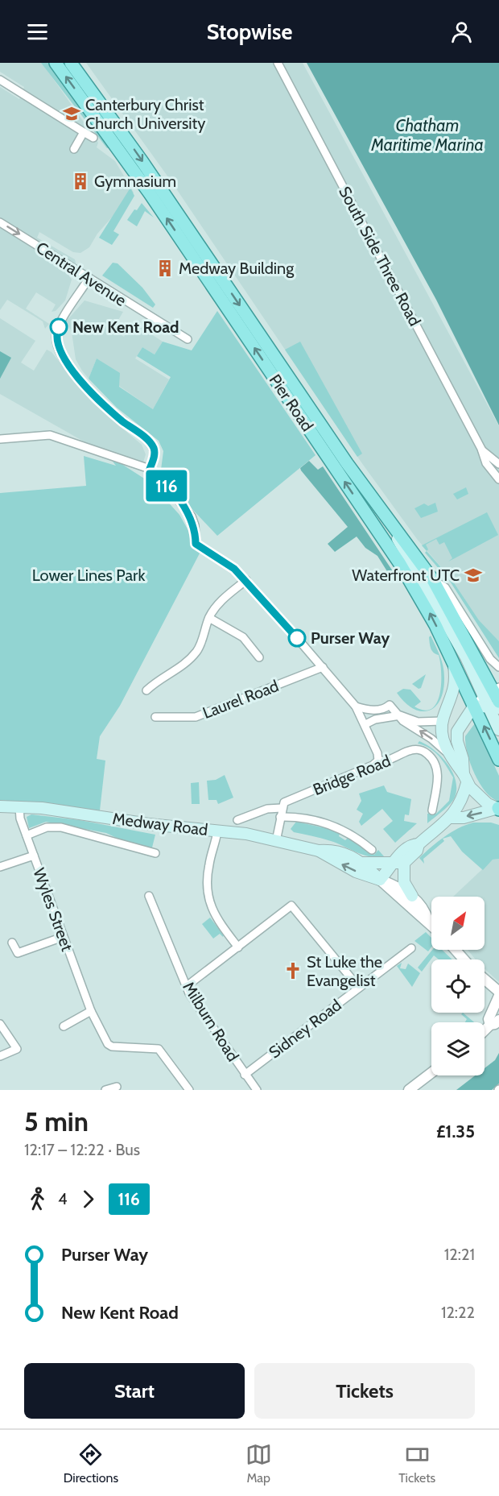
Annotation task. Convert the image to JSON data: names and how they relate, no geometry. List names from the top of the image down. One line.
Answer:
{"streets":{"main road":["Pier Road","Medway Road"],"street":["South Side Three Road","Central Avenue","Laurel Road","Bridge Road","Wyles Street","Milburn Road","Sidney Road"]},"crossings":[["Medway Road","Wyles Street"],["Milburn Road","Sidney Road"]],"one_way":["Central Avenue"],"water":["Chatham Maritime Marina"],"parks":["Lower Lines Park"],"places":{"school or university":["Canterbury Christ Church University","Waterfront UTC"],"building":["Gymnasium","Medway Building"],"other":["New Kent Road","Purser Way"],"church":["St Luke the Evangelist"]},"lines":["bus line 116"],"north":"top right","page":{"header":"Stopwise","on_map":"116","heading":["5 min","12:17 – 12:22 · Bus","£1.35"],"legs":["4","116"],"list":[{"name":"Purser Way","value":"12:21"},{"name":"New Kent Road","value":"12:22"}],"buttons":["Start","Tickets"],"tabs":["Directions","Map","Tickets"]}}
